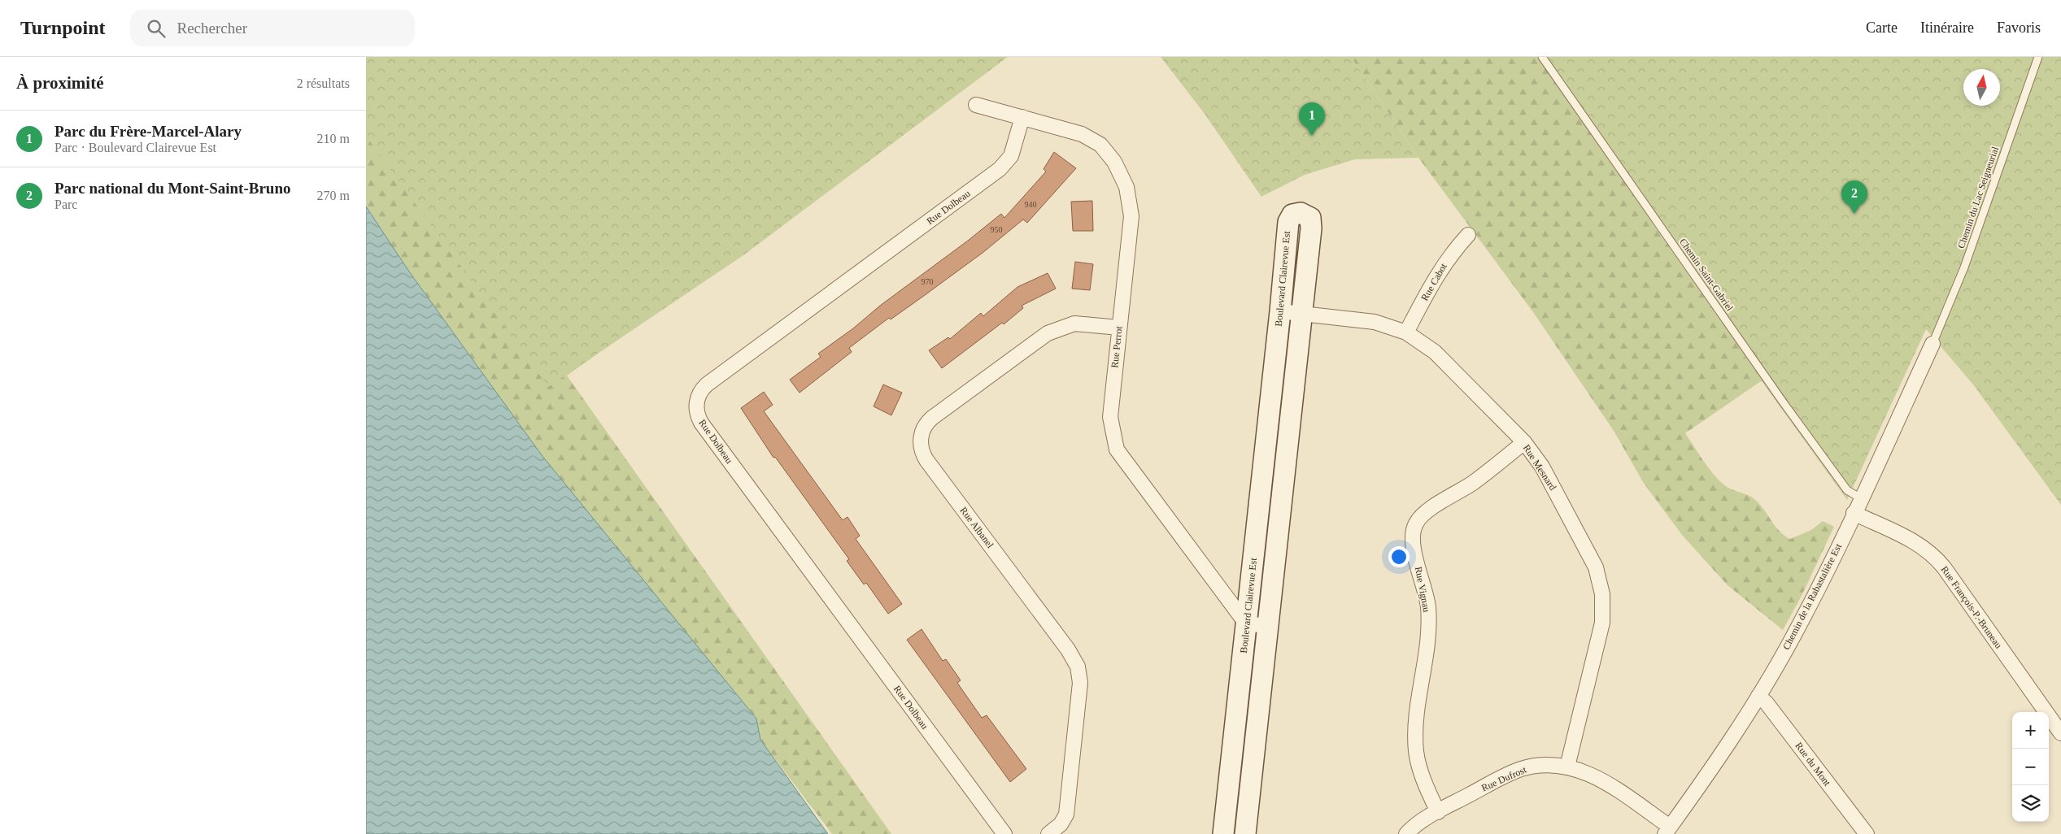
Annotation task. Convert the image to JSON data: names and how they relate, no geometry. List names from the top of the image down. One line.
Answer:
{"streets":{"street":["Rue Dolbeau","Boulevard Clairevue Est","Rue Cabot","Rue Perrot","Rue Mesnard","Rue Albanel","Rue Vignau","Chemin de la Rabastalière Est","Rue François-P.-Bruneau","Rue du Mont","Rue Dufrost"],"lane":["Chemin du Lac Seigneurial","Chemin Saint-Gabriel"]},"crossings":[["Chemin du Lac Seigneurial","Chemin de la Rabastalière Est"],["Rue Dolbeau","Rue Perrot"],["Chemin Saint-Gabriel","Chemin de la Rabastalière Est"],["Boulevard Clairevue Est","Rue Perrot"],["Boulevard Clairevue Est","Rue Mesnard"],["Rue Cabot","Rue Mesnard"],["Rue Perrot","Rue Albanel"],["Rue Mesnard","Rue Vignau"],["Rue Mesnard","Rue Dufrost"],["Rue Vignau","Rue Dufrost"],["Chemin de la Rabastalière Est","Rue François-P.-Bruneau"],["Chemin de la Rabastalière Est","Rue du Mont"],["Chemin de la Rabastalière Est","Rue Dufrost"]],"house_numbers":["940","950","970"],"north":"top","page":{"header":"Turnpoint","search":"Rechercher","nav":["Carte","Itinéraire","Favoris"],"heading":["À proximité","2 résultats"],"pins":["1","2"],"list":[{"mark":"1","name":"Parc du Frère-Marcel-Alary","note":"Parc · Boulevard Clairevue Est","value":"210 m"},{"mark":"2","name":"Parc national du Mont-Saint-Bruno","note":"Parc","value":"270 m"}],"map_buttons":["+","−"]}}
